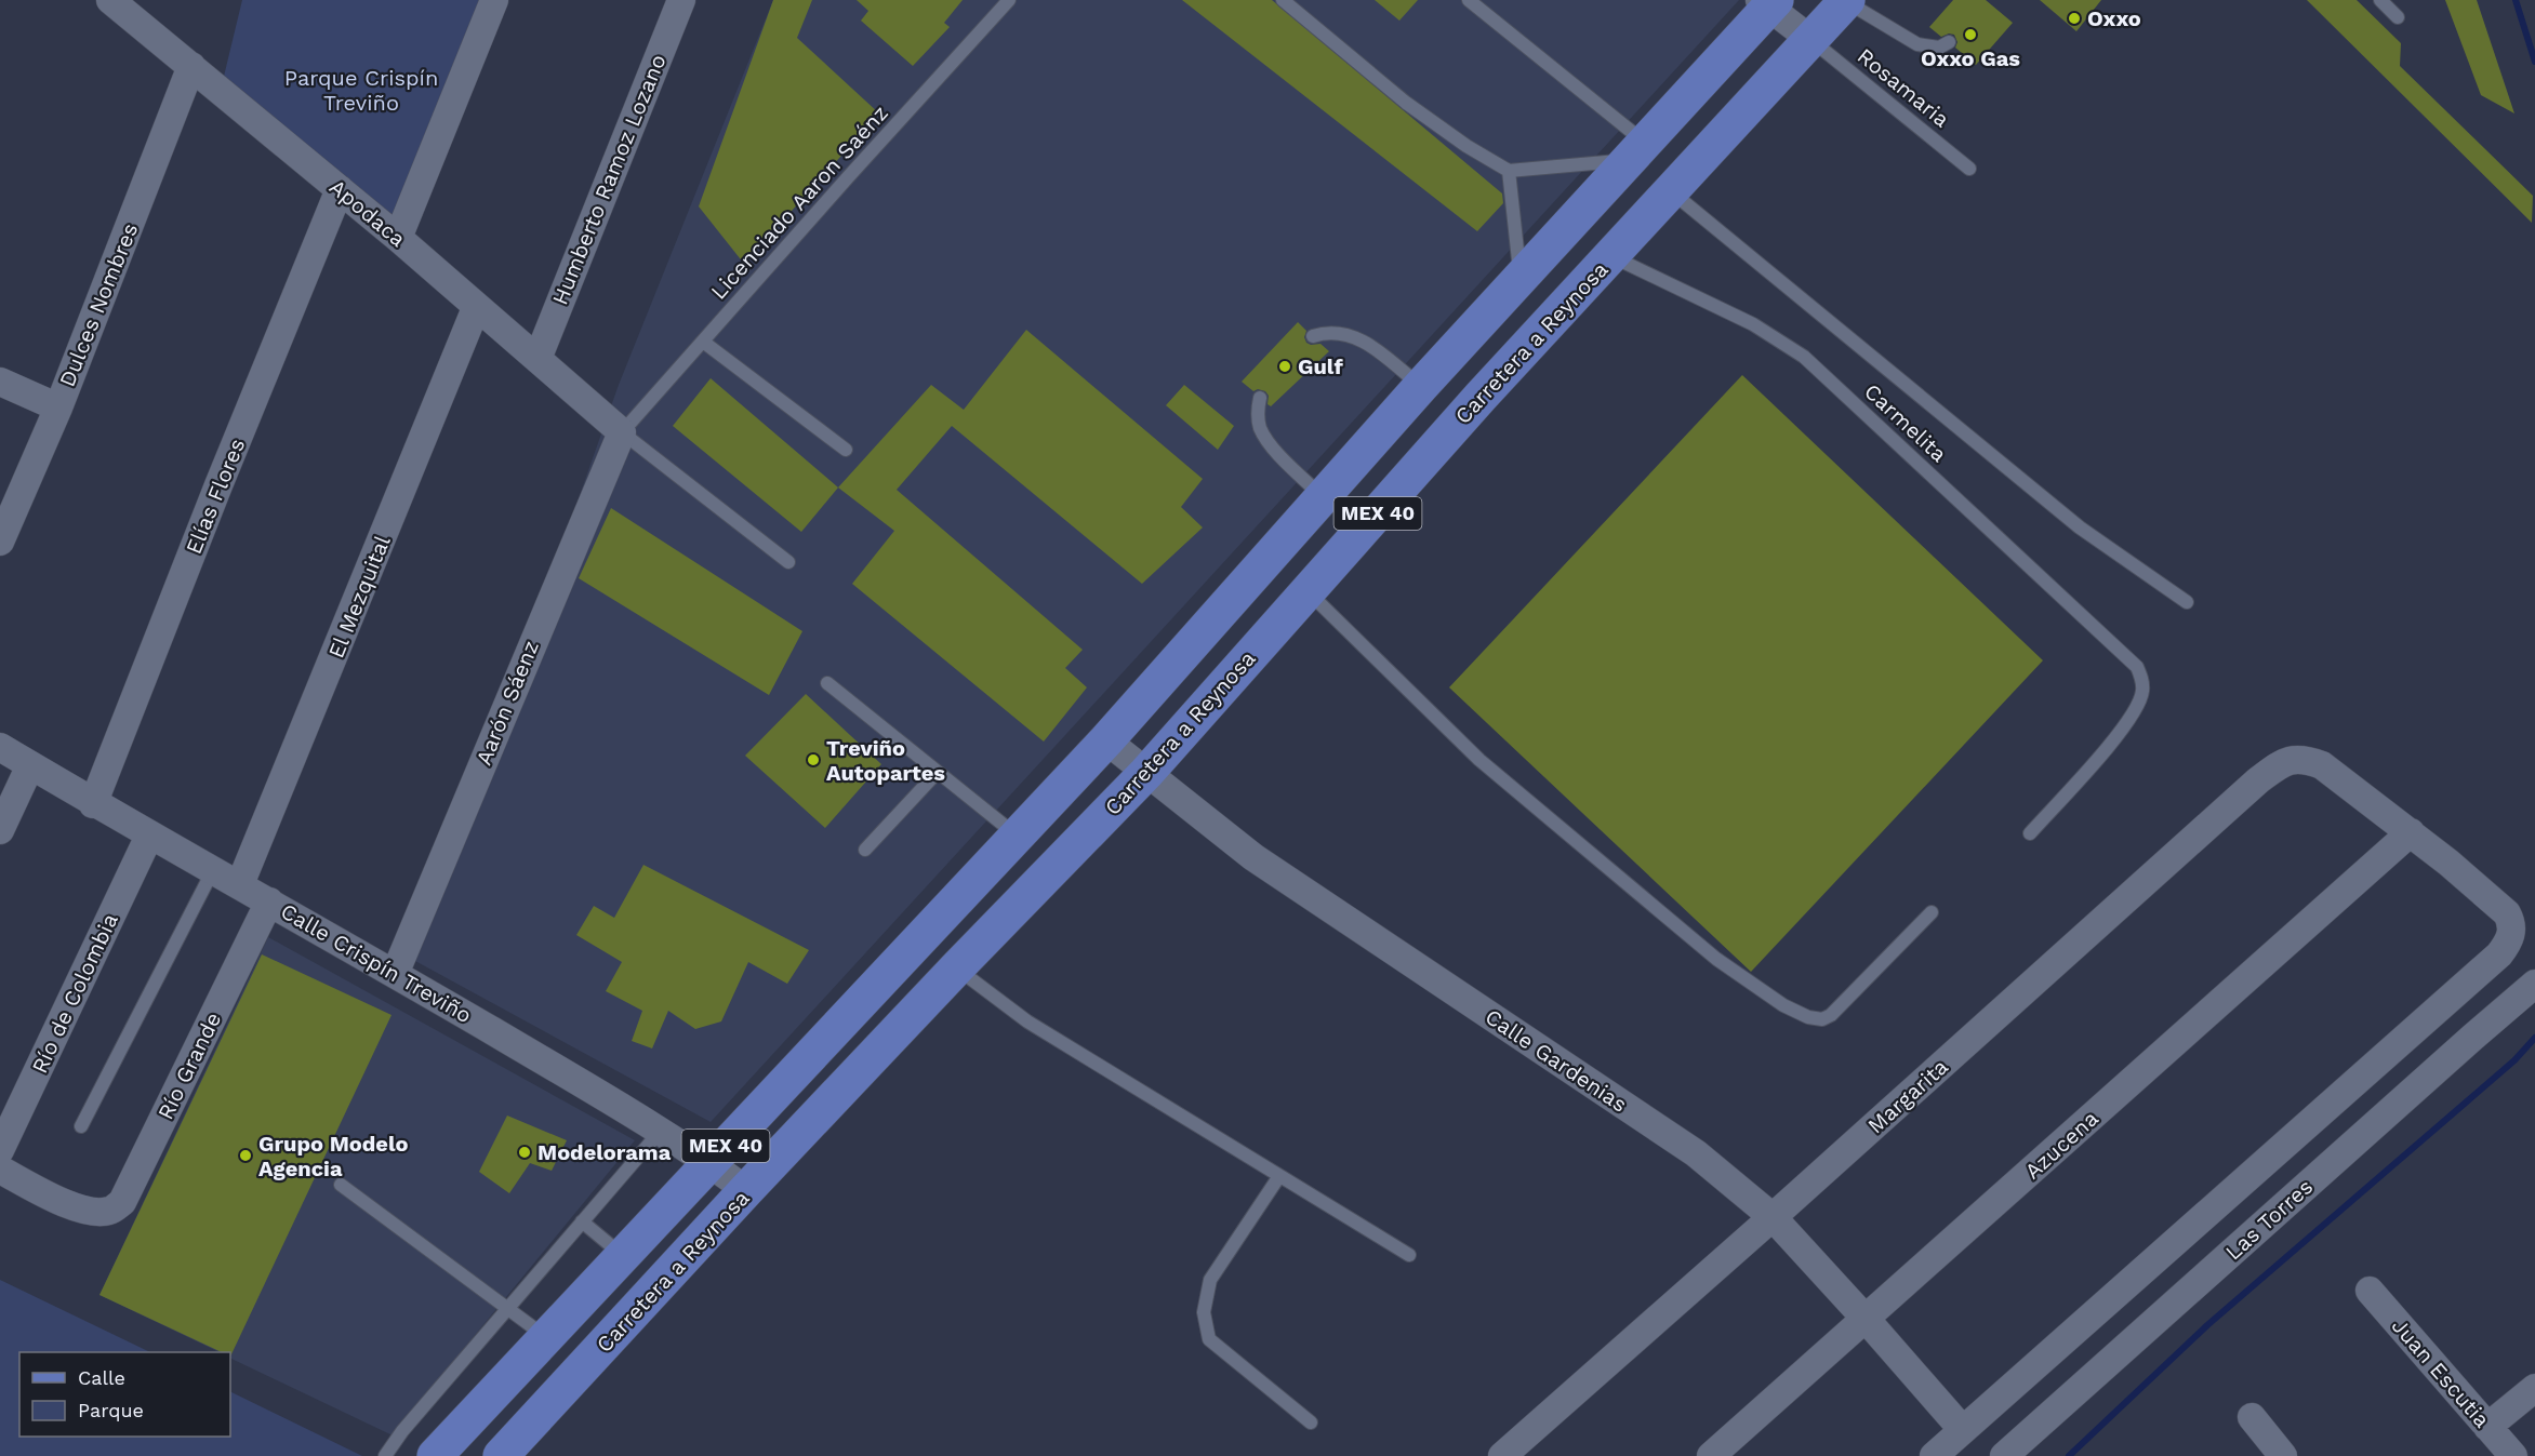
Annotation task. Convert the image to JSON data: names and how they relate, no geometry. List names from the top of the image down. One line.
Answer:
{"streets":{"main road":["Carretera a Reynosa","MEX 40"],"street":["Humberto Ramoz Lozano","Apodaca","Dulces Nombres","Elías Flores","El Mezquital","Aarón Sáenz","Calle Crispín Treviño","Río de Colombia","Calle Gardenias","Río Grande","Margarita","Azucena","Las Torres","Juan Escutia"],"lane":["Rosamaria","Licenciado Aaron Saénz","Carmelita"]},"crossings":[["Rosamaria","Carretera a Reynosa"],["Humberto Ramoz Lozano","Apodaca"],["Licenciado Aaron Saénz","Apodaca"],["Licenciado Aaron Saénz","Aarón Sáenz"],["Apodaca","Dulces Nombres"],["Apodaca","Elías Flores"],["Apodaca","El Mezquital"],["Apodaca","Aarón Sáenz"],["Carretera a Reynosa","Carmelita"],["Carretera a Reynosa","Calle Crispín Treviño"],["Carretera a Reynosa","Calle Gardenias"],["Elías Flores","Calle Crispín Treviño"],["MEX 40","Calle Crispín Treviño"],["MEX 40","Calle Gardenias"],["El Mezquital","Calle Crispín Treviño"],["Aarón Sáenz","Calle Crispín Treviño"],["Calle Crispín Treviño","Río de Colombia"],["Calle Crispín Treviño","Río Grande"],["Calle Gardenias","Margarita"],["Calle Gardenias","Azucena"],["Margarita","Azucena"]],"parks":["Parque Crispín Treviño"],"places":["Oxxo","Oxxo Gas","Gulf","Treviño Autopartes","Modelorama","Grupo Modelo Agencia"],"legend":["Calle","Parque"]}
